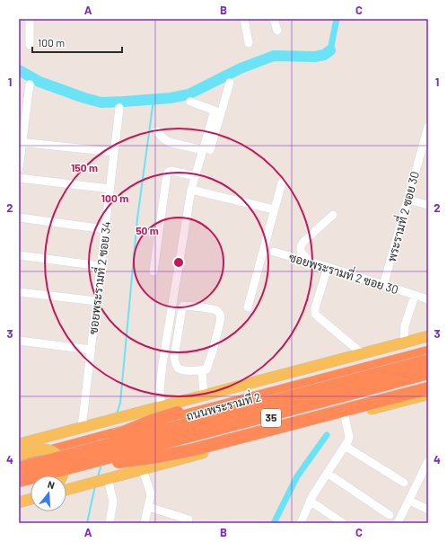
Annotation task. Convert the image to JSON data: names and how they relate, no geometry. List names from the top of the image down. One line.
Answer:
{"streets":{"highway":["ถนนพระรามที่ 2","35"],"street":["พระรามที่ 2 ซอย 30","ซอยพระรามที่ 2 ซอย 30","ซอยพระรามที่ 2 ซอย 34"]},"crossings":[["พระรามที่ 2 ซอย 30","ซอยพระรามที่ 2 ซอย 30"],["ซอยพระรามที่ 2 ซอย 30","ถนนพระรามที่ 2"],["ซอยพระรามที่ 2 ซอย 34","ถนนพระรามที่ 2"]],"scale_bar":"100 m","north":"top","grid":{"columns":["A","B","C"],"rows":["1","2","3","4"]},"rings":["150 m","100 m","50 m"]}
